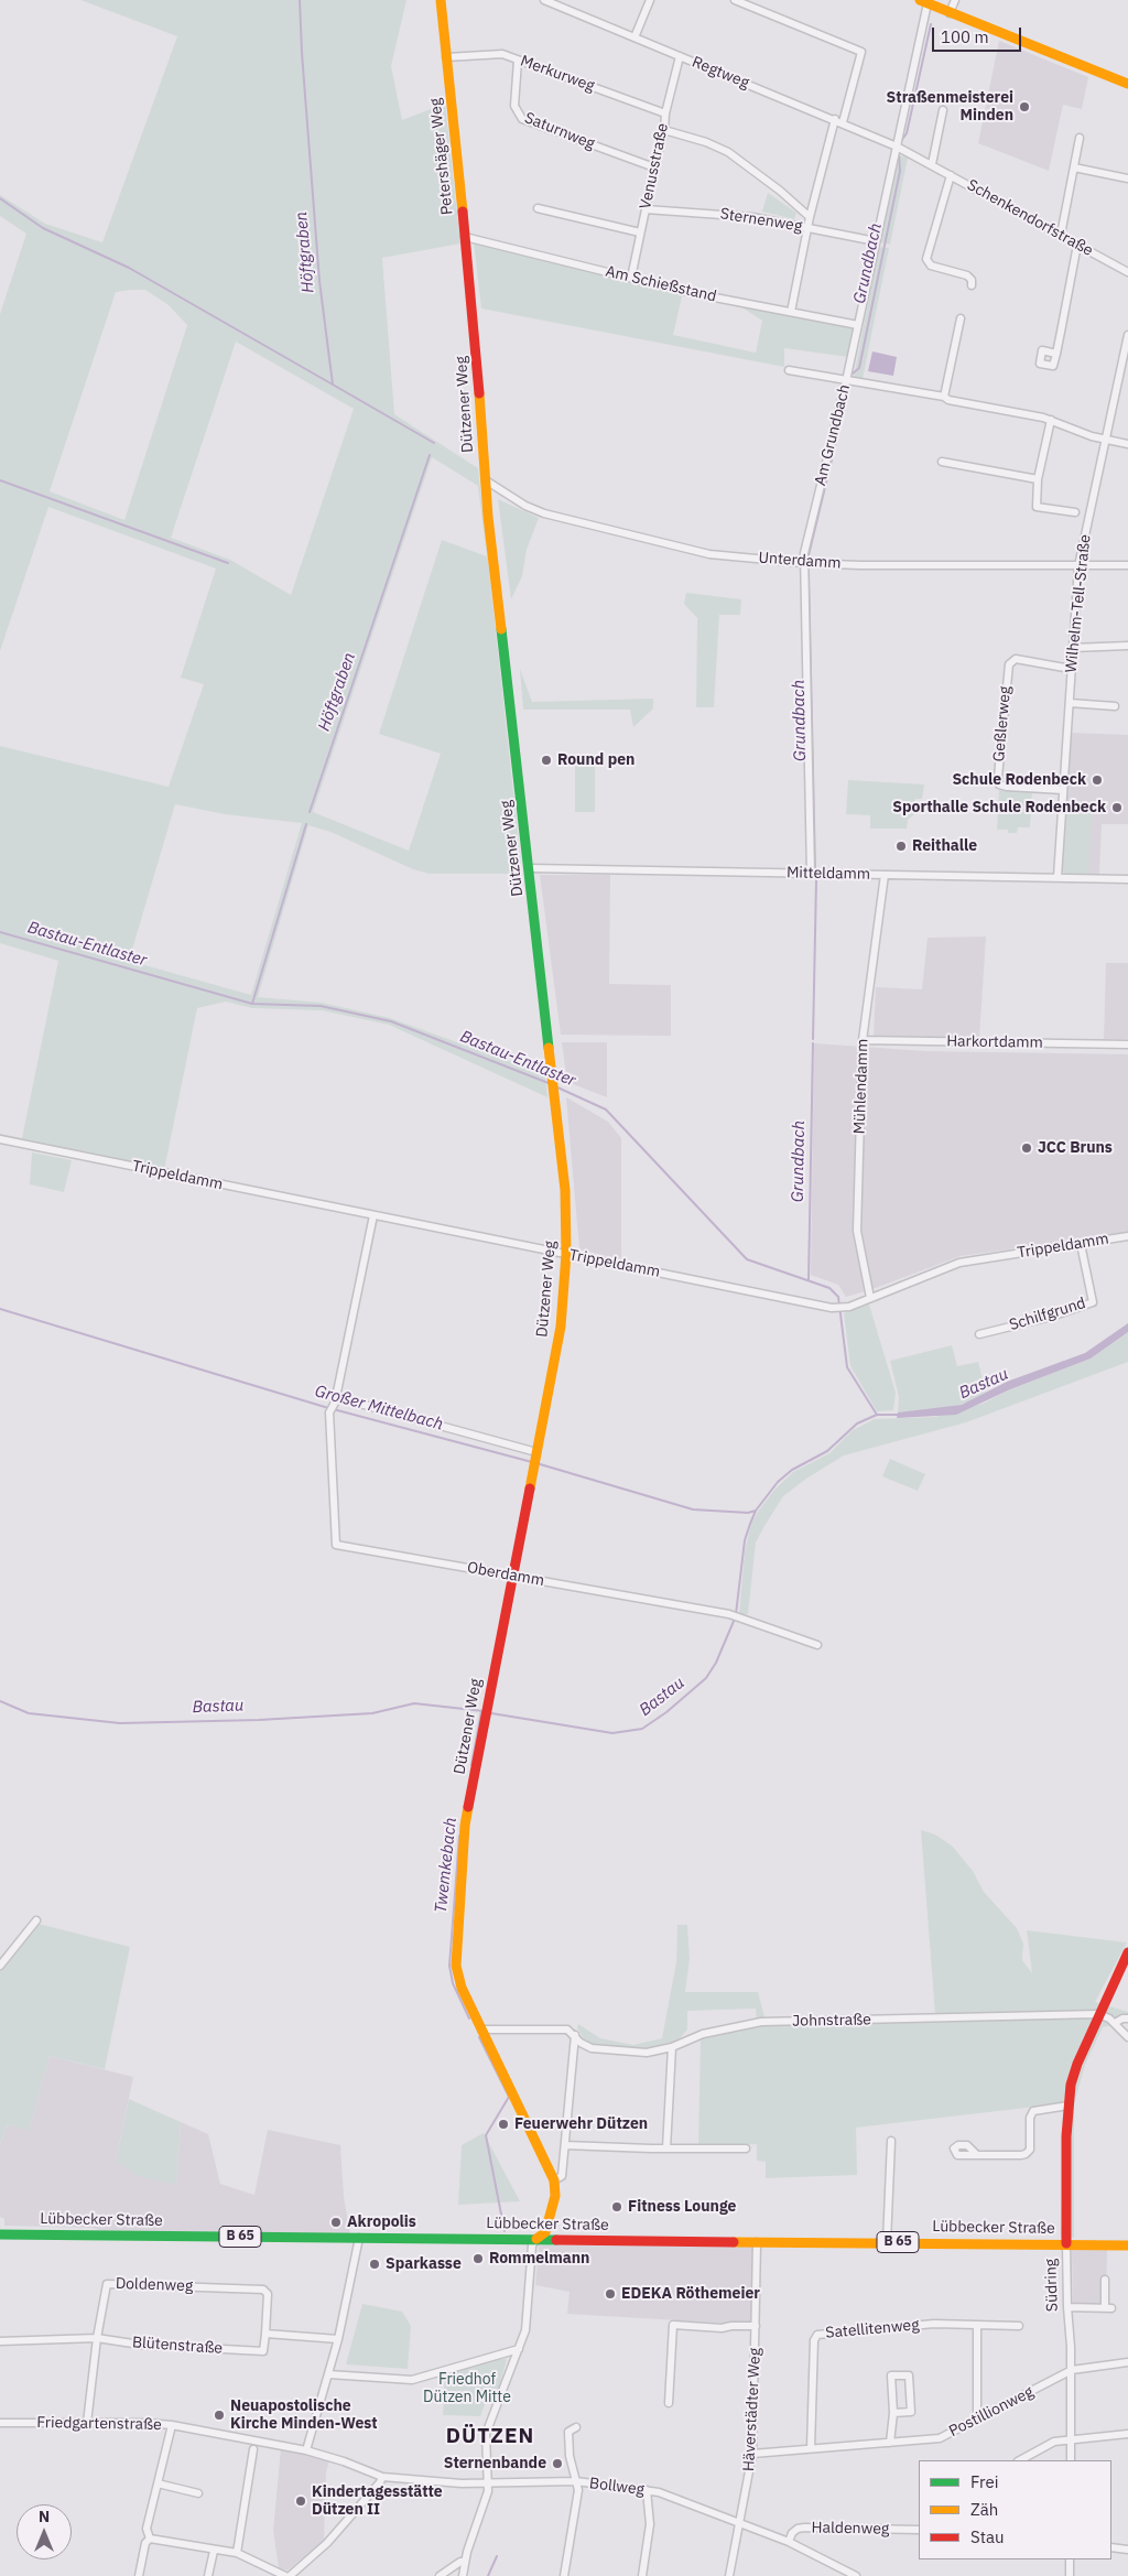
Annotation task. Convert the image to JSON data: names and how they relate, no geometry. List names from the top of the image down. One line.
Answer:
{"streets":{"street":["Regtweg","Merkurweg","Saturnweg","Petershäger Weg","Venusstraße","Schenkendorfstraße","Sternenweg","Am Schießstand","Dützener Weg","Am Grundbach","Unterdamm","Wilhelm-Tell-Straße","Geßlerweg","Mitteldamm","Harkortdamm","Mühlendamm","Trippeldamm","Schilfgrund","Oberdamm","Johnstraße","Lübbecker Straße","B 65","Doldenweg","Südring","Satellitenweg","Blütenstraße","Häverstädter Weg","Postillionweg","Friedgartenstraße","Bollweg","Haldenweg"]},"crossings":[["Regtweg","Venusstraße"],["Regtweg","Schenkendorfstraße"],["Regtweg","Am Grundbach"],["Merkurweg","Saturnweg"],["Merkurweg","Petershäger Weg"],["Merkurweg","Venusstraße"],["Saturnweg","Venusstraße"],["Petershäger Weg","Am Schießstand"],["Petershäger Weg","Dützener Weg"],["Venusstraße","Sternenweg"],["Venusstraße","Am Schießstand"],["Schenkendorfstraße","Am Grundbach"],["Sternenweg","Am Grundbach"],["Am Schießstand","Am Grundbach"],["Dützener Weg","Unterdamm"],["Dützener Weg","Mitteldamm"],["Dützener Weg","Trippeldamm"],["Dützener Weg","Oberdamm"],["Dützener Weg","Johnstraße"],["Dützener Weg","Lübbecker Straße"],["Am Grundbach","Unterdamm"],["Am Grundbach","Mitteldamm"],["Unterdamm","Wilhelm-Tell-Straße"],["Wilhelm-Tell-Straße","Geßlerweg"],["Wilhelm-Tell-Straße","Mitteldamm"],["Mitteldamm","Mühlendamm"],["Harkortdamm","Mühlendamm"],["Mühlendamm","Trippeldamm"],["Trippeldamm","Schilfgrund"],["Trippeldamm","Oberdamm"],["Johnstraße","Südring"],["Lübbecker Straße","Südring"],["Lübbecker Straße","Häverstädter Weg"],["Doldenweg","Blütenstraße"],["Doldenweg","Friedgartenstraße"],["Südring","Postillionweg"],["Satellitenweg","Postillionweg"],["Häverstädter Weg","Postillionweg"],["Häverstädter Weg","Bollweg"],["Friedgartenstraße","Bollweg"],["Bollweg","Haldenweg"]],"districts":["DÜTZEN"],"water":["Höftgraben","Grundbach","Bastau-Entlaster","Bastau","Großer Mittelbach","Twemkebach"],"parks":["Friedhof Dützen Mitte"],"places":["Straßenmeisterei Minden","Round pen","Schule Rodenbeck","Sporthalle Schule Rodenbeck","Reithalle","JCC Bruns","Feuerwehr Dützen","Fitness Lounge","Akropolis","Rommelmann","Sparkasse","EDEKA Röthemeier","Neuapostolische Kirche Minden-West","Sternenbande","Kindertagesstätte Dützen II"],"legend":["Frei","Zäh","Stau"],"scale_bar":"100 m","north":"top"}
